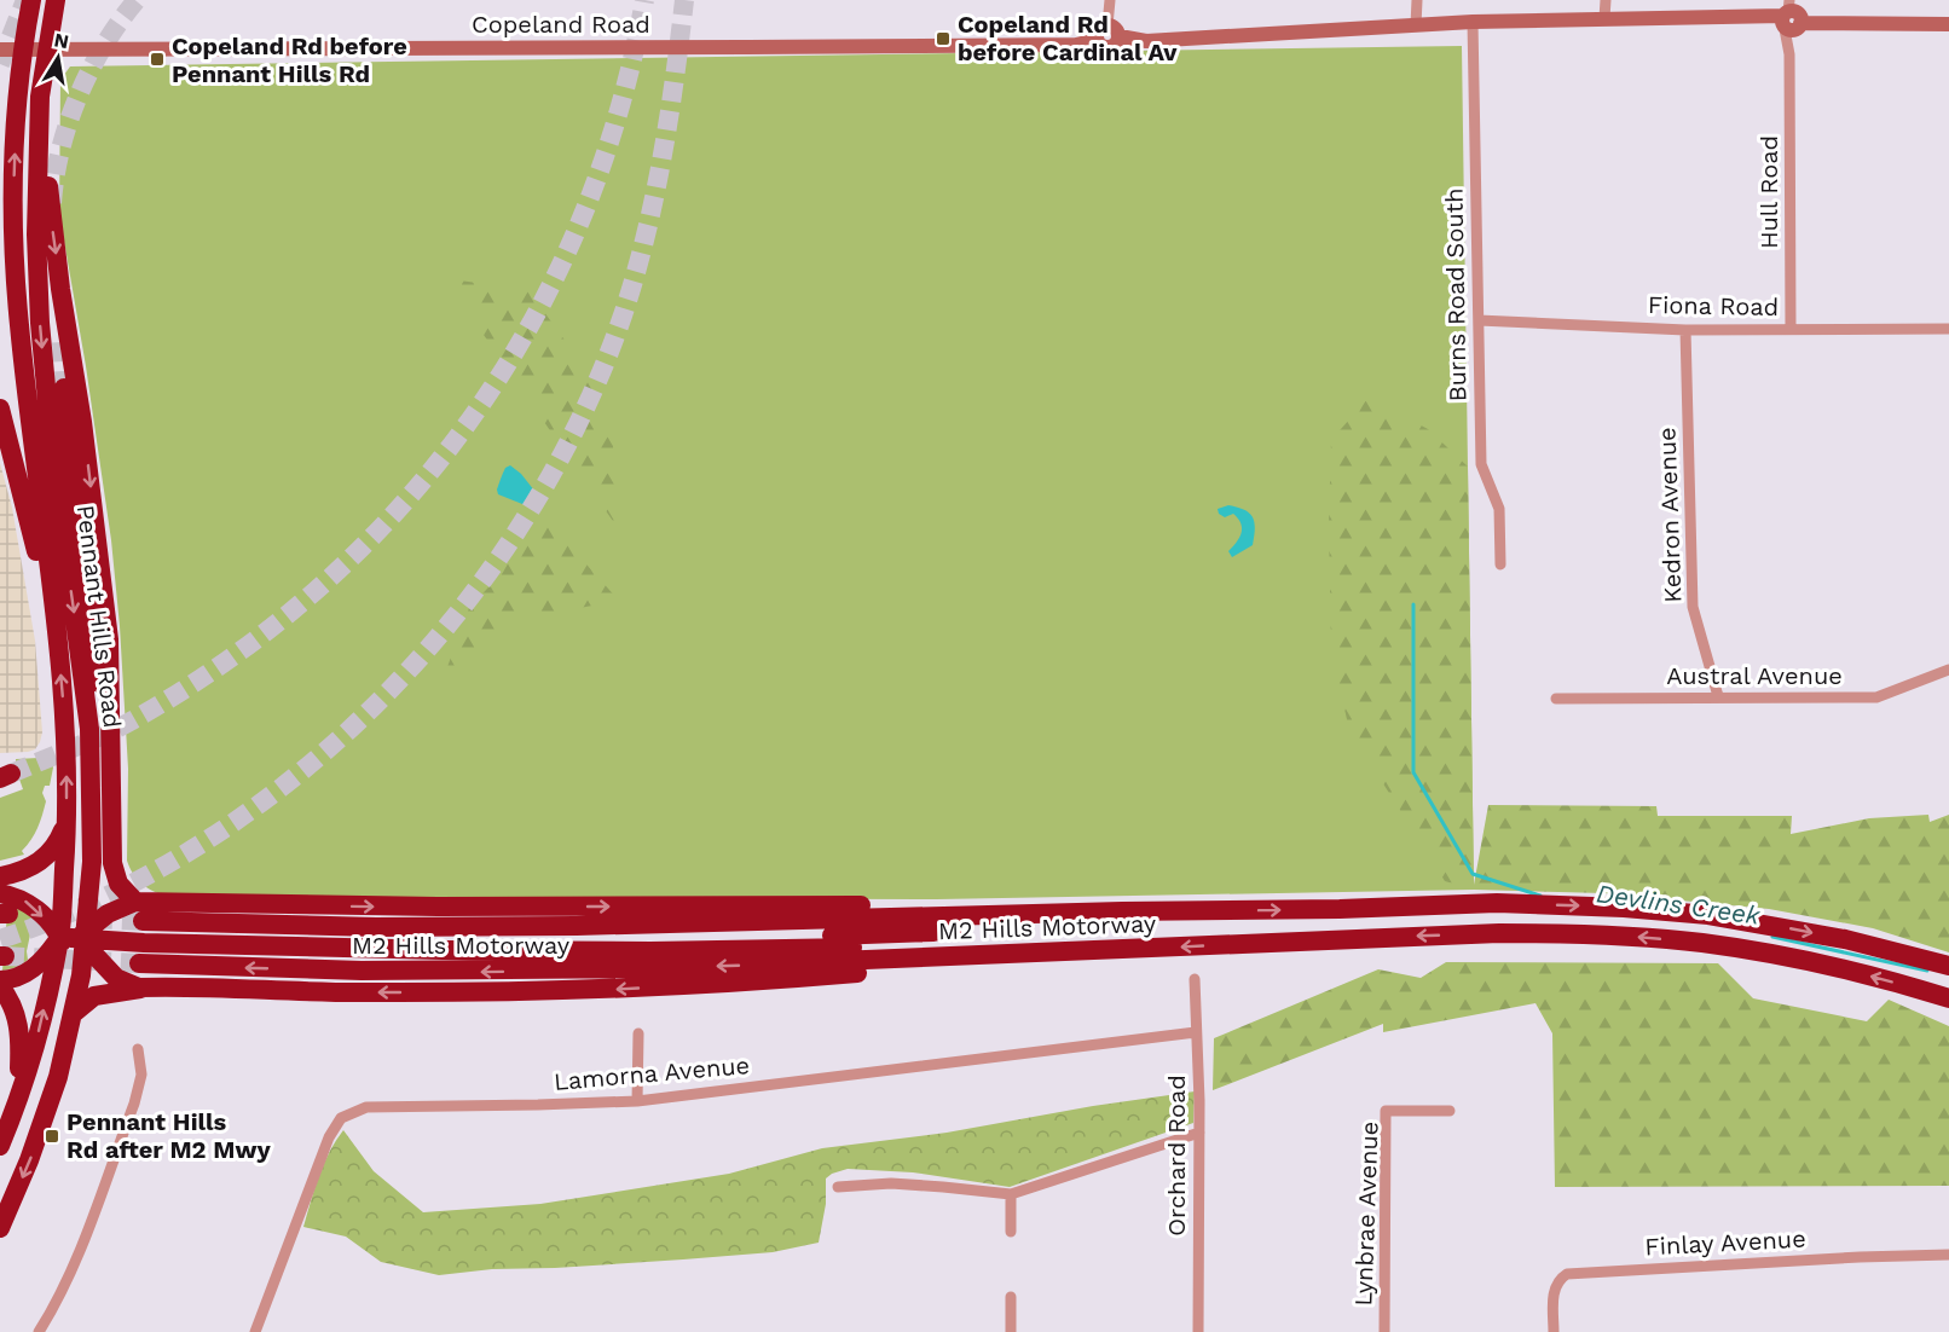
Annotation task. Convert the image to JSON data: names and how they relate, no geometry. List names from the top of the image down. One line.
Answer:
{"streets":{"highway":["Pennant Hills Road","M2 Hills Motorway"],"main road":["Copeland Road"],"street":["Hull Road","Burns Road South","Fiona Road","Kedron Avenue","Austral Avenue","Lamorna Avenue","Orchard Road","Lynbrae Avenue","Finlay Avenue"]},"crossings":[["Copeland Road","Pennant Hills Road"],["Hull Road","Fiona Road"],["Burns Road South","Fiona Road"],["Fiona Road","Kedron Avenue"],["Kedron Avenue","Austral Avenue"],["Lamorna Avenue","Orchard Road"]],"water":["Devlins Creek"],"places":{"transit":["Copeland Rd before Cardinal Av","Copeland Rd before Pennant Hills Rd","Pennant Hills Rd after M2 Mwy"]},"north":"top"}
